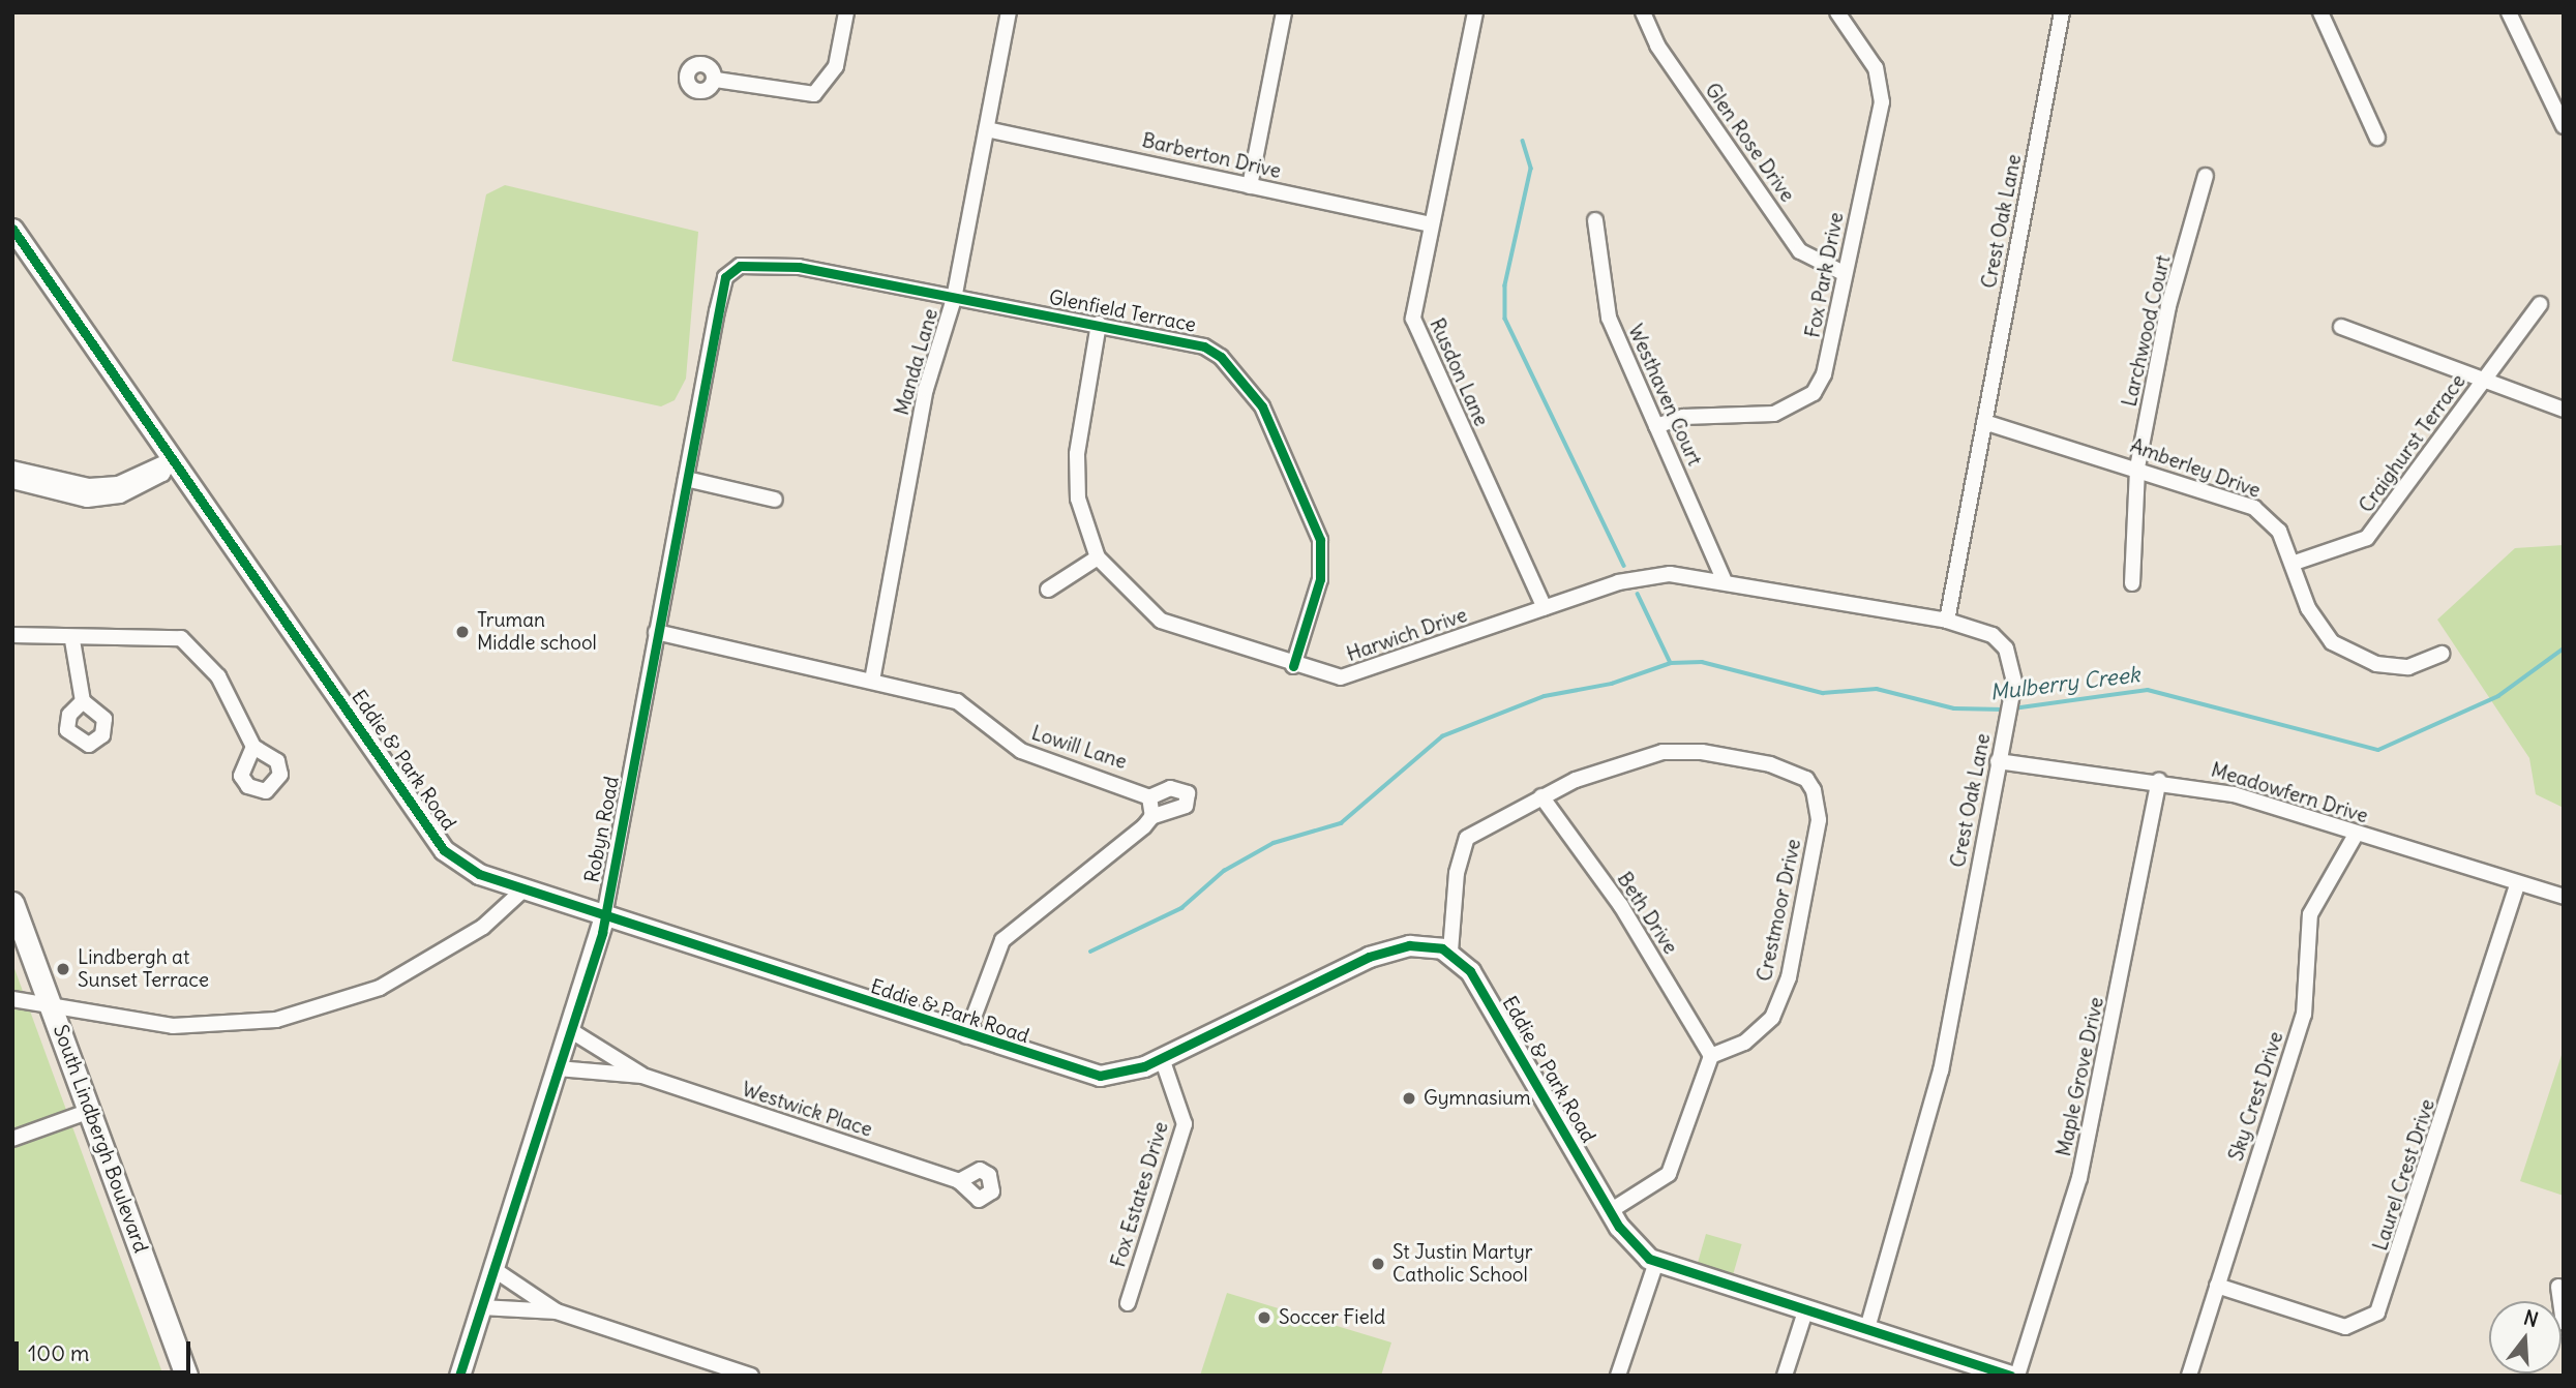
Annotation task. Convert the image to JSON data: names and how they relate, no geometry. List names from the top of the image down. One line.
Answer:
{"streets":{"main road":["South Lindbergh Boulevard"],"street":["Glen Rose Drive","Barberton Drive","Crest Oak Lane","Fox Park Drive","Glenfield Terrace","Larchwood Court","Manda Lane","Rusdon Lane","Westhaven Court","Craighurst Terrace","Amberley Drive","Harwich Drive","Lowill Lane","Eddie & Park Road","Meadowfern Drive","Robyn Road","Crestmoor Drive","Beth Drive","Maple Grove Drive","Sky Crest Drive","Westwick Place","Laurel Crest Drive","Fox Estates Drive"]},"crossings":[["Glen Rose Drive","Fox Park Drive"],["Barberton Drive","Manda Lane"],["Barberton Drive","Rusdon Lane"],["Crest Oak Lane","Amberley Drive"],["Crest Oak Lane","Harwich Drive"],["Crest Oak Lane","Eddie & Park Road"],["Crest Oak Lane","Meadowfern Drive"],["Fox Park Drive","Westhaven Court"],["Glenfield Terrace","Manda Lane"],["Glenfield Terrace","Harwich Drive"],["Glenfield Terrace","Robyn Road"],["Larchwood Court","Amberley Drive"],["Manda Lane","Lowill Lane"],["Rusdon Lane","Harwich Drive"],["Westhaven Court","Harwich Drive"],["Craighurst Terrace","Amberley Drive"],["Lowill Lane","Robyn Road"],["Eddie & Park Road","Robyn Road"],["Eddie & Park Road","Fox Estates Drive"],["Meadowfern Drive","Maple Grove Drive"],["Meadowfern Drive","Sky Crest Drive"],["Meadowfern Drive","Laurel Crest Drive"],["Robyn Road","Westwick Place"],["Crestmoor Drive","Beth Drive"],["Sky Crest Drive","Laurel Crest Drive"]],"water":["Mulberry Creek"],"places":["Truman Middle school","Lindbergh at Sunset Terrace","Gymnasium","St Justin Martyr Catholic School","Soccer Field"],"scale_bar":"100 m","north":"top"}
